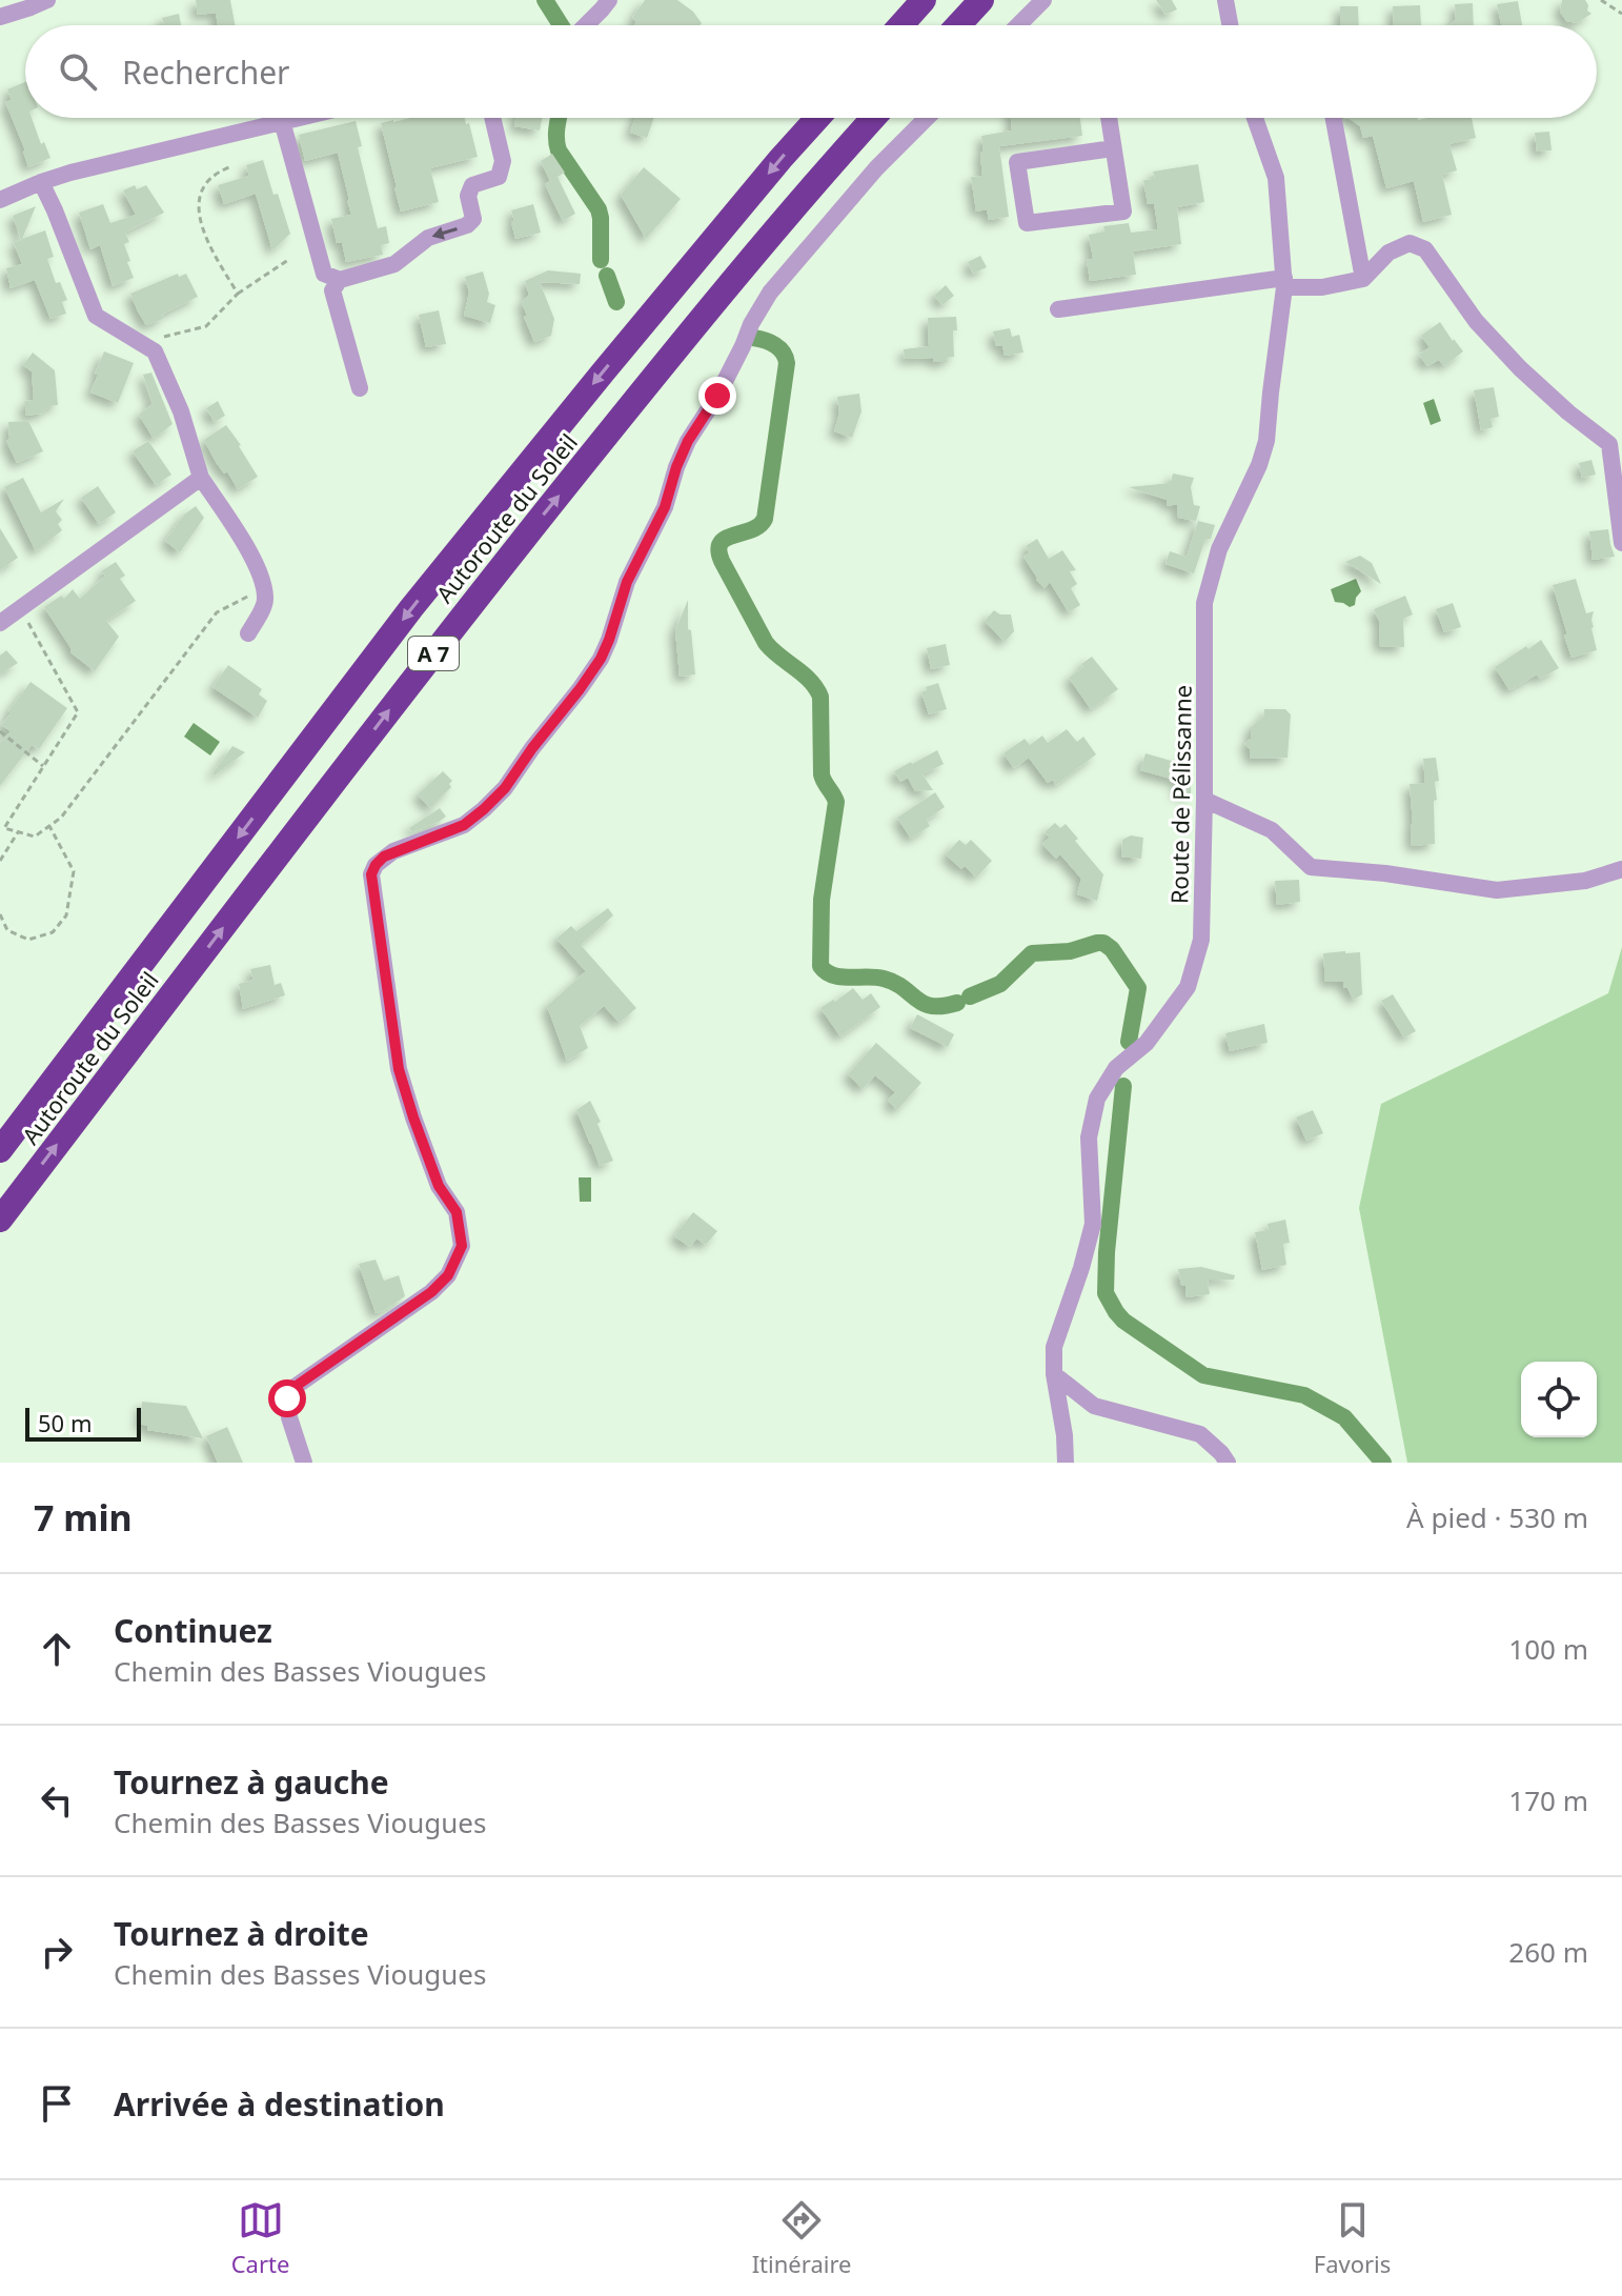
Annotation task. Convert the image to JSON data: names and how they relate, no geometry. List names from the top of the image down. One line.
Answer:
{"streets":{"highway":["Autoroute du Soleil","A 7"],"street":["Route de Pélissanne"]},"scale_bar":"50 m","page":{"search":"Rechercher","scale":"50 m","heading":["7 min","À pied · 530 m"],"list":[["Continuez","Chemin des Basses Viougues","100 m"],["Tournez à gauche","Chemin des Basses Viougues","170 m"],["Tournez à droite","Chemin des Basses Viougues","260 m"],"Arrivée à destination"],"nav":["Carte","Itinéraire","Favoris"]}}
